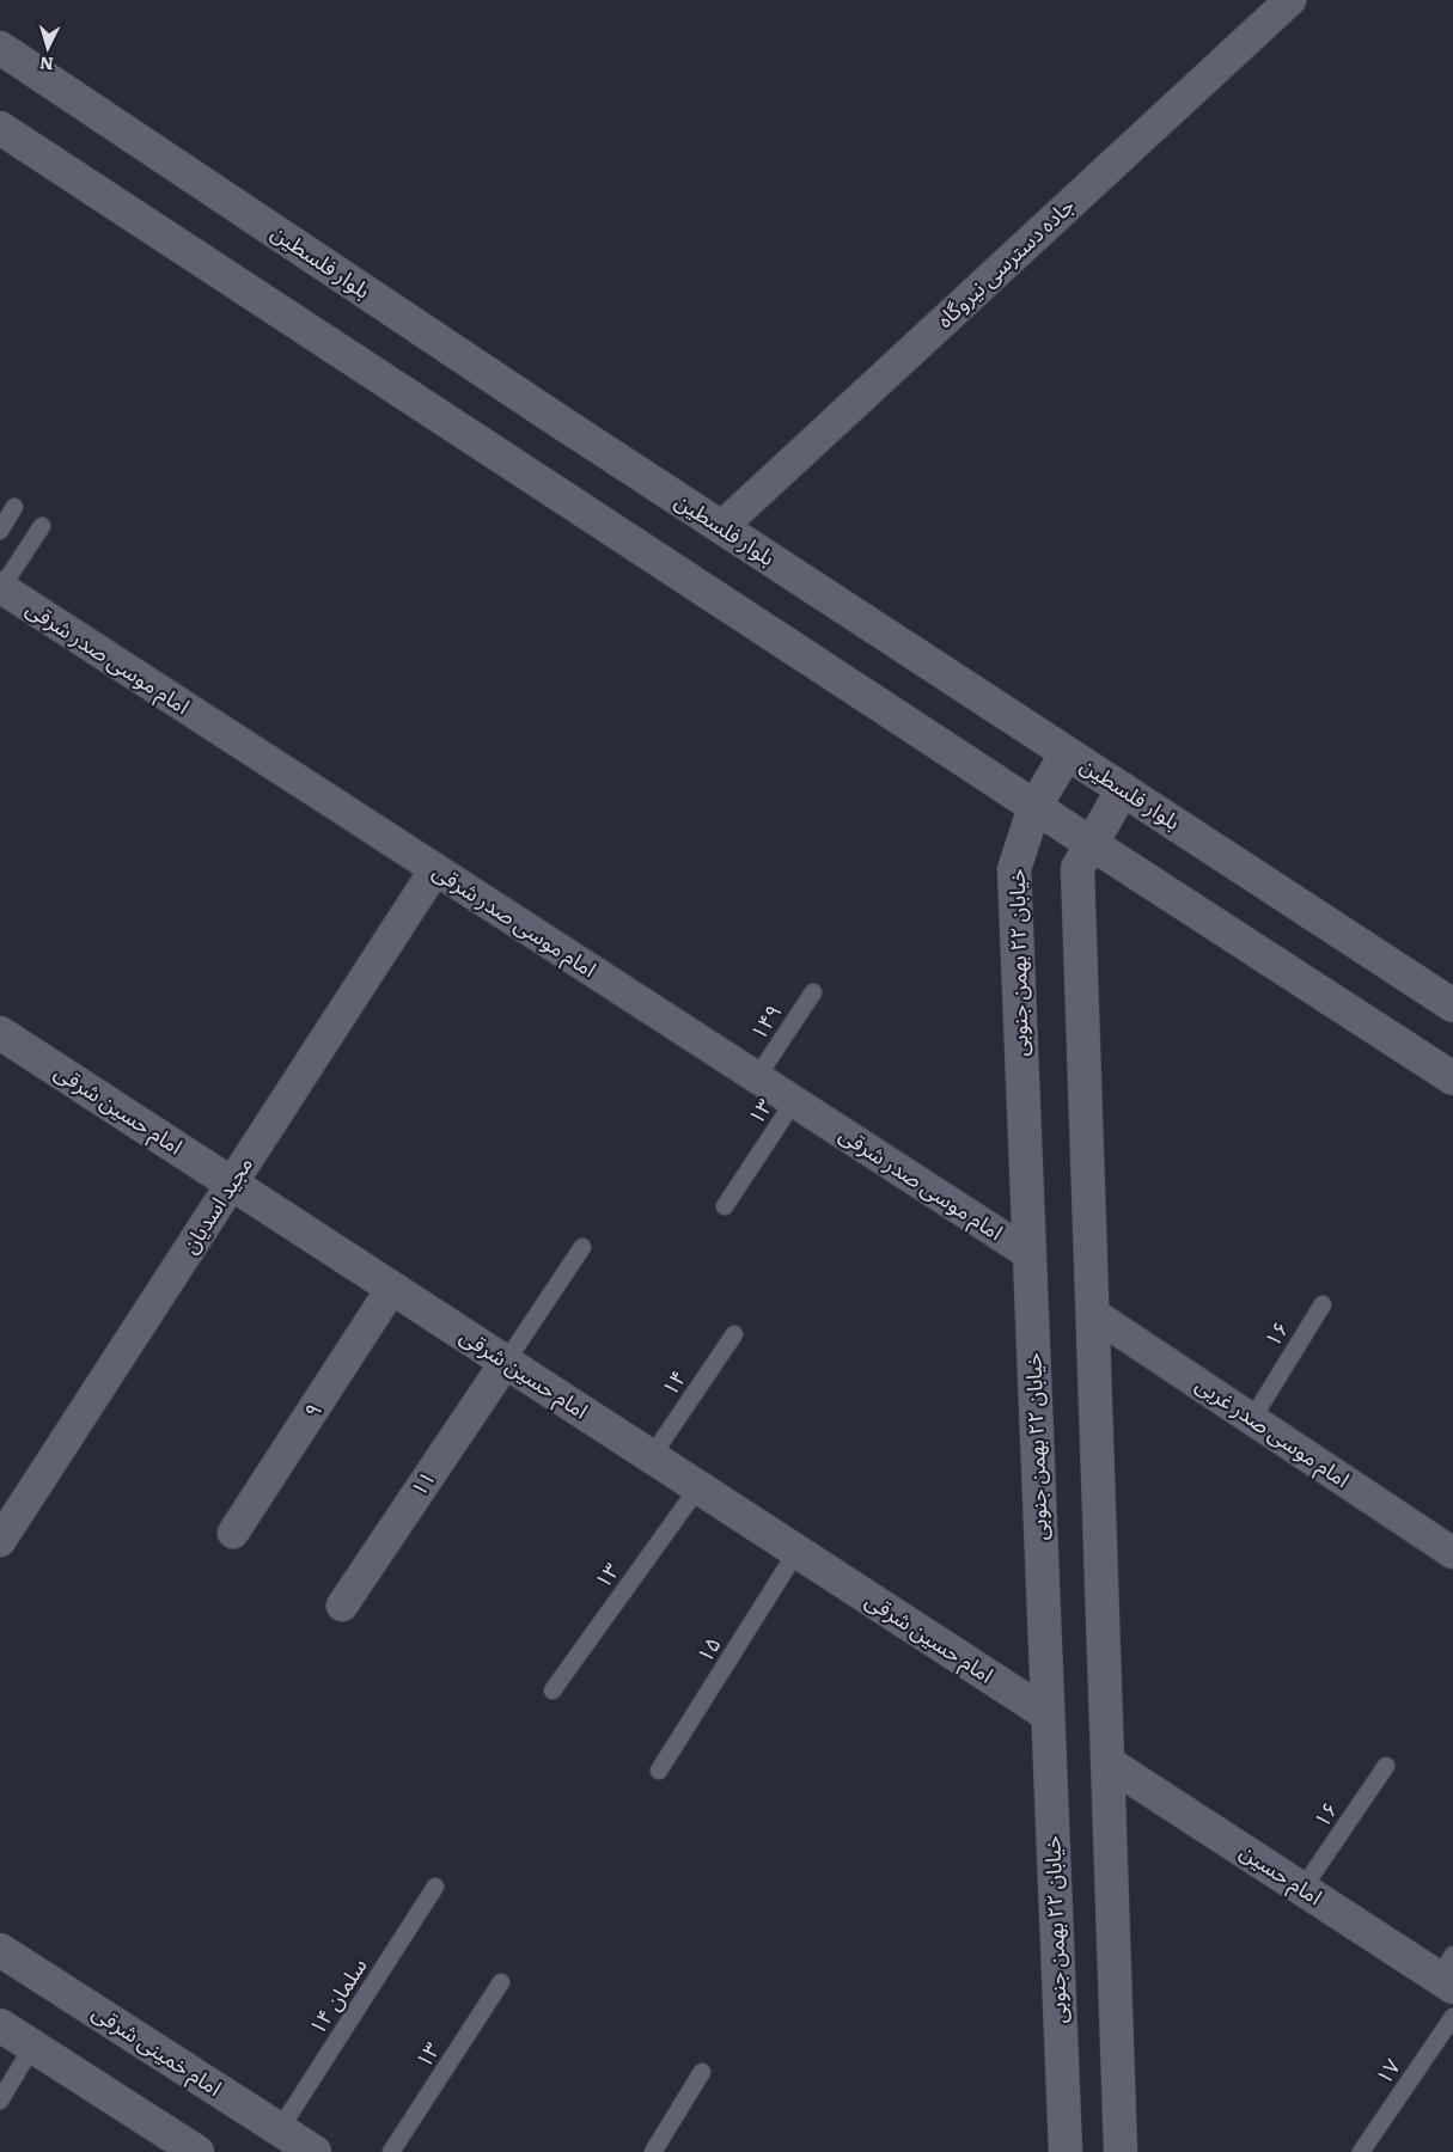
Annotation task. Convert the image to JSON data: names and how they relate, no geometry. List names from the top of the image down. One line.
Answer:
{"streets":{"street":["بلوار فلسطین","جاده دسترسی نیروگاه","امام موسی صدر شرقی","خیابان ۲۲ بهمن جنوبی","امام حسین شرقی","مجید اسدیان","۹","امام موسی صدر غربی","۱۱","امام حسین","امام خمینی شرقی"],"lane":["۱۴۹","۱۳","۱۶","۱۴","۱۵","سلمان ۱۴","۱۷"]},"crossings":[["بلوار فلسطین","جاده دسترسی نیروگاه"],["بلوار فلسطین","خیابان ۲۲ بهمن جنوبی"],["امام موسی صدر شرقی","خیابان ۲۲ بهمن جنوبی"],["امام موسی صدر شرقی","۱۴۹"],["امام موسی صدر شرقی","۱۳"],["امام موسی صدر شرقی","مجید اسدیان"],["خیابان ۲۲ بهمن جنوبی","امام حسین شرقی"],["امام حسین شرقی","۱۳"],["امام حسین شرقی","مجید اسدیان"],["امام حسین شرقی","۱۴"],["امام حسین شرقی","۹"],["امام حسین شرقی","۱۱"],["امام حسین شرقی","۱۵"],["۱۶","امام موسی صدر غربی"],["۱۶","امام حسین"],["سلمان ۱۴","امام خمینی شرقی"]],"north":"bottom"}
